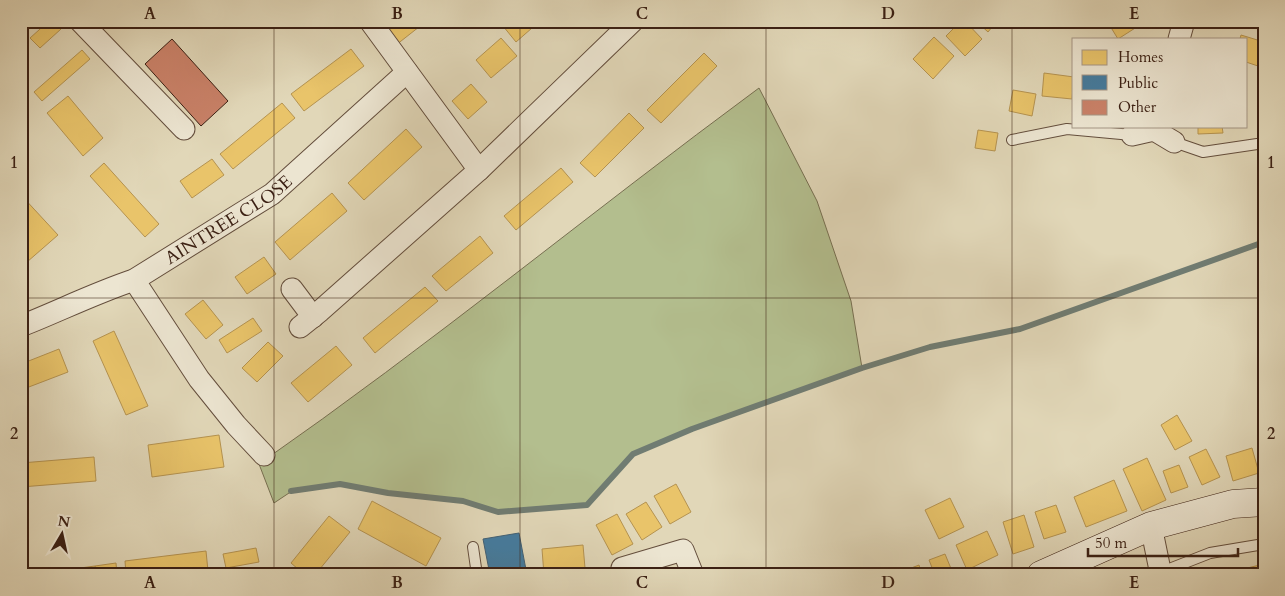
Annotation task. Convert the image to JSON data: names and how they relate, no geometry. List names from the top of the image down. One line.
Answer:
{"streets":{"street":["AINTREE CLOSE"]},"legend":["Homes","Public","Other"],"scale_bar":"50 m","north":"top","grid":{"columns":["A","B","C","D","E"],"rows":["1","2"]}}
